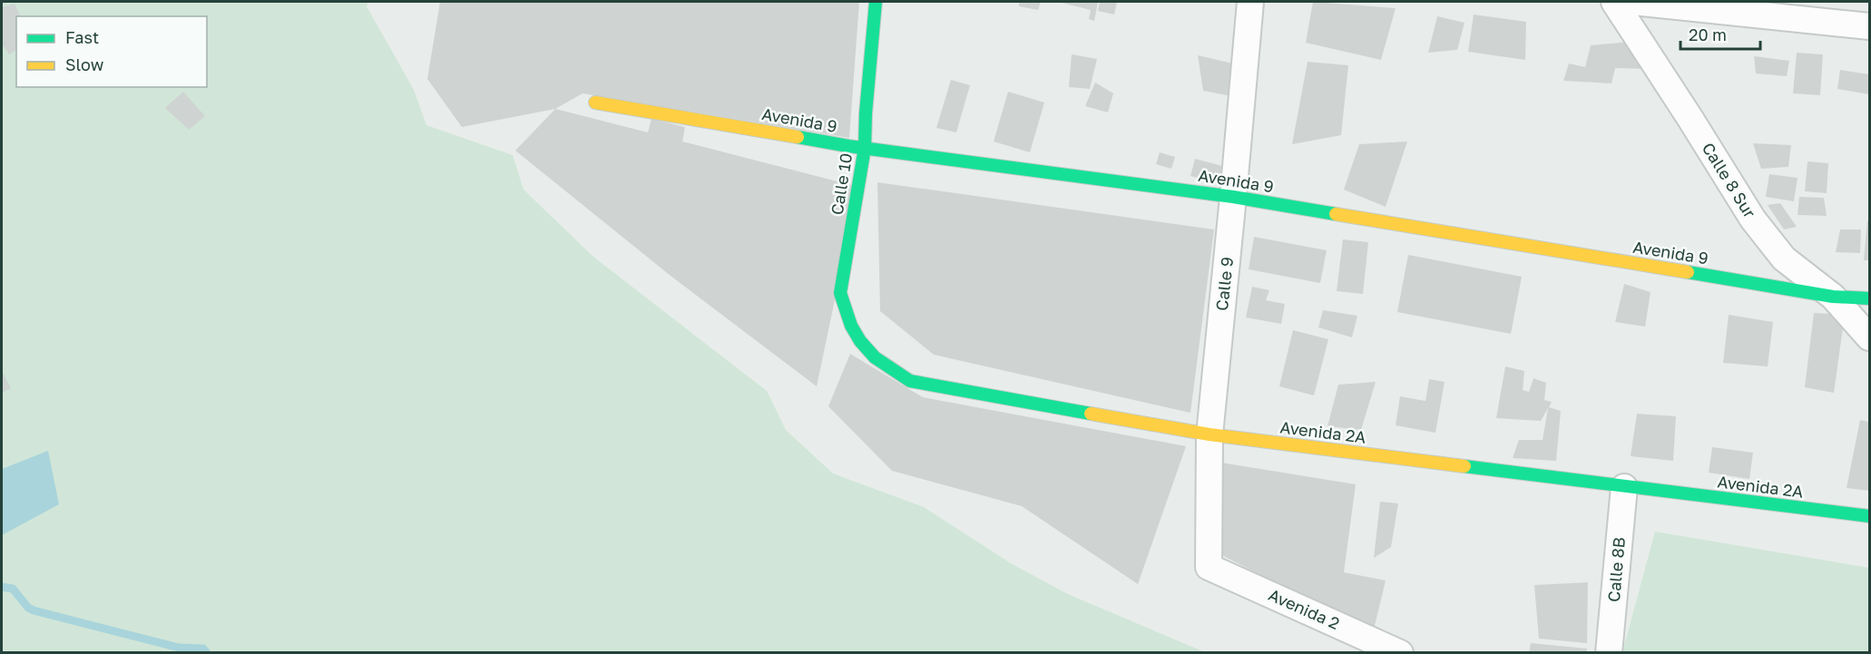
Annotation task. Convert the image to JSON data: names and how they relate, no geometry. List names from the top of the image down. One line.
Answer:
{"streets":{"street":["Avenida 9","Calle 8 Sur","Calle 10","Calle 9","Avenida 2A","Calle 8B","Avenida 2"]},"crossings":[["Avenida 9","Calle 8 Sur"],["Avenida 9","Calle 10"],["Avenida 9","Calle 9"],["Calle 10","Avenida 2A"],["Calle 9","Avenida 2A"],["Calle 9","Avenida 2"],["Avenida 2A","Calle 8B"]],"legend":["Fast","Slow"],"scale_bar":"20 m"}
